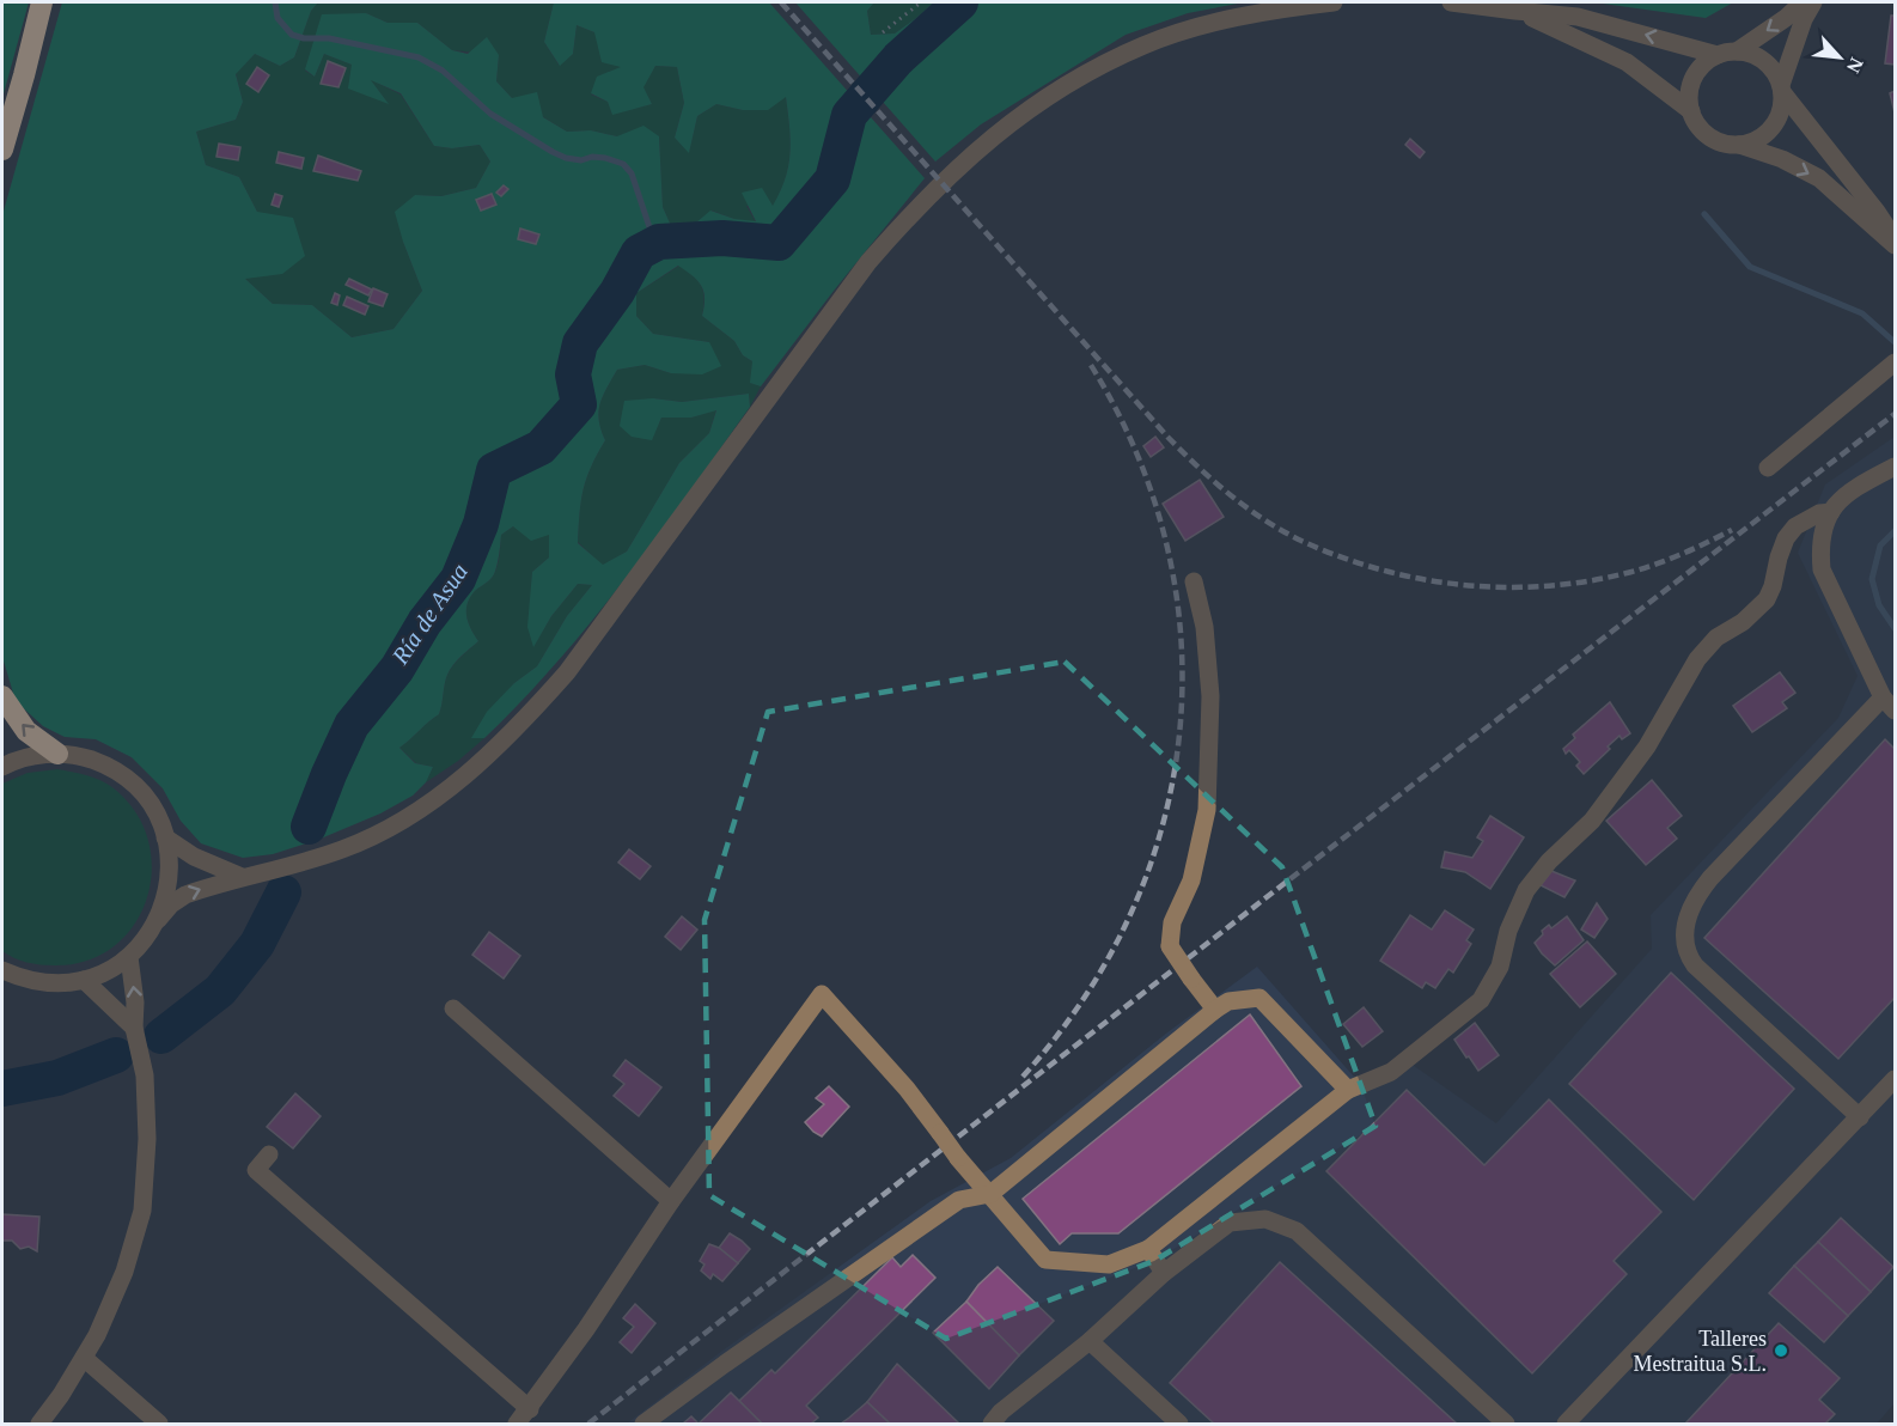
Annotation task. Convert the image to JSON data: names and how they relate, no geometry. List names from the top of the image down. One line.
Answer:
{"water":["Ría de Asua"],"places":["Talleres Mestraitua S.L."],"north":"bottom right"}
